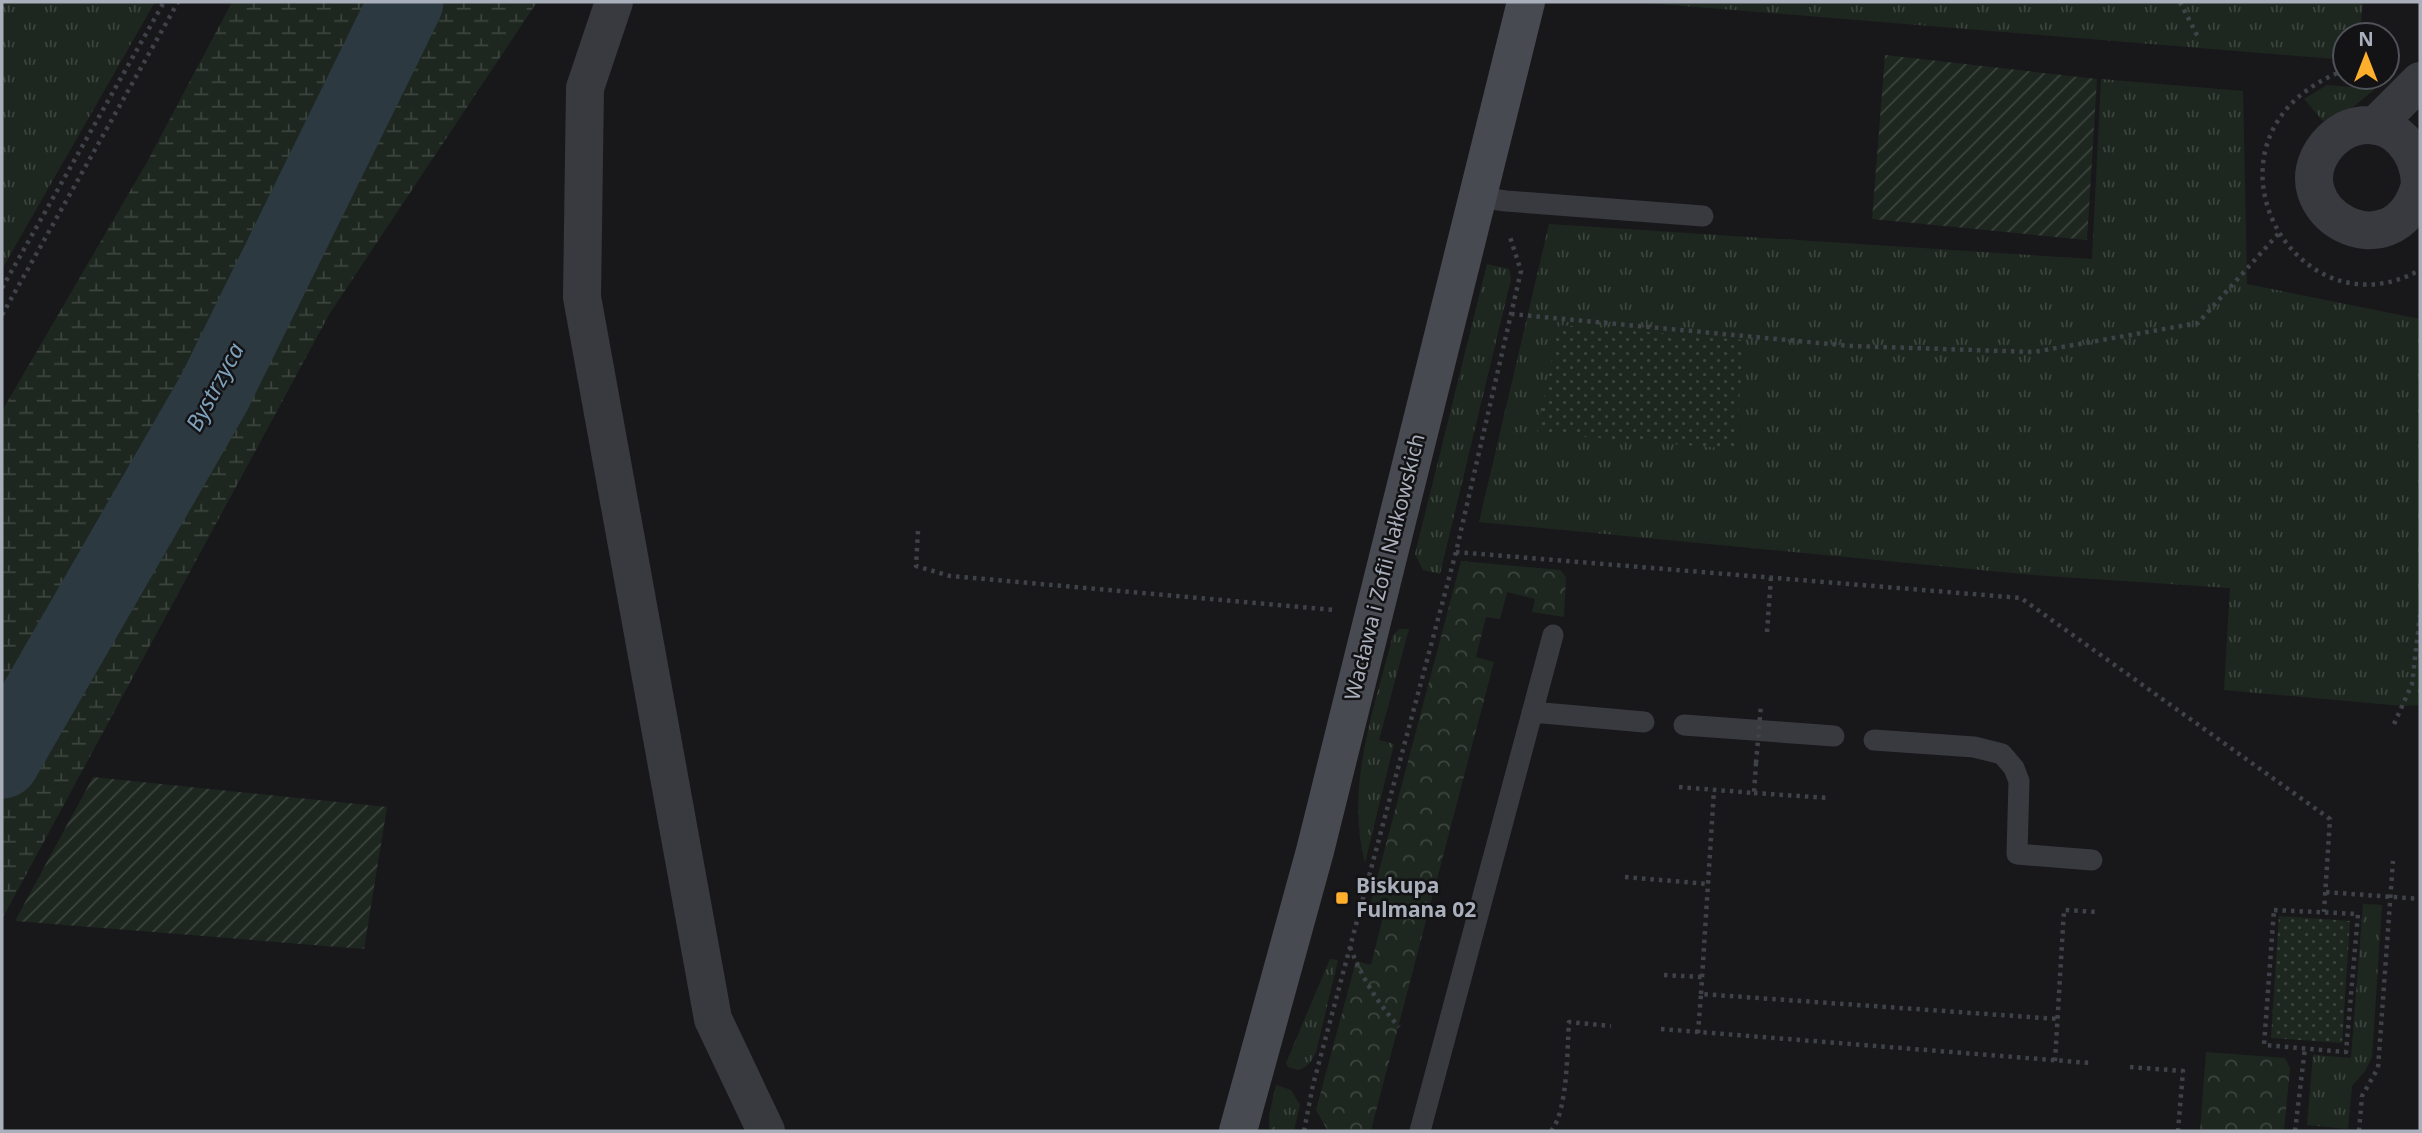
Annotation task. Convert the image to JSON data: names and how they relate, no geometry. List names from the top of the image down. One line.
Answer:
{"streets":{"street":["Wacława i Zofii Nałkowskich"]},"water":["Bystrzyca"],"places":{"transit":["Biskupa Fulmana 02"]},"north":"top"}
